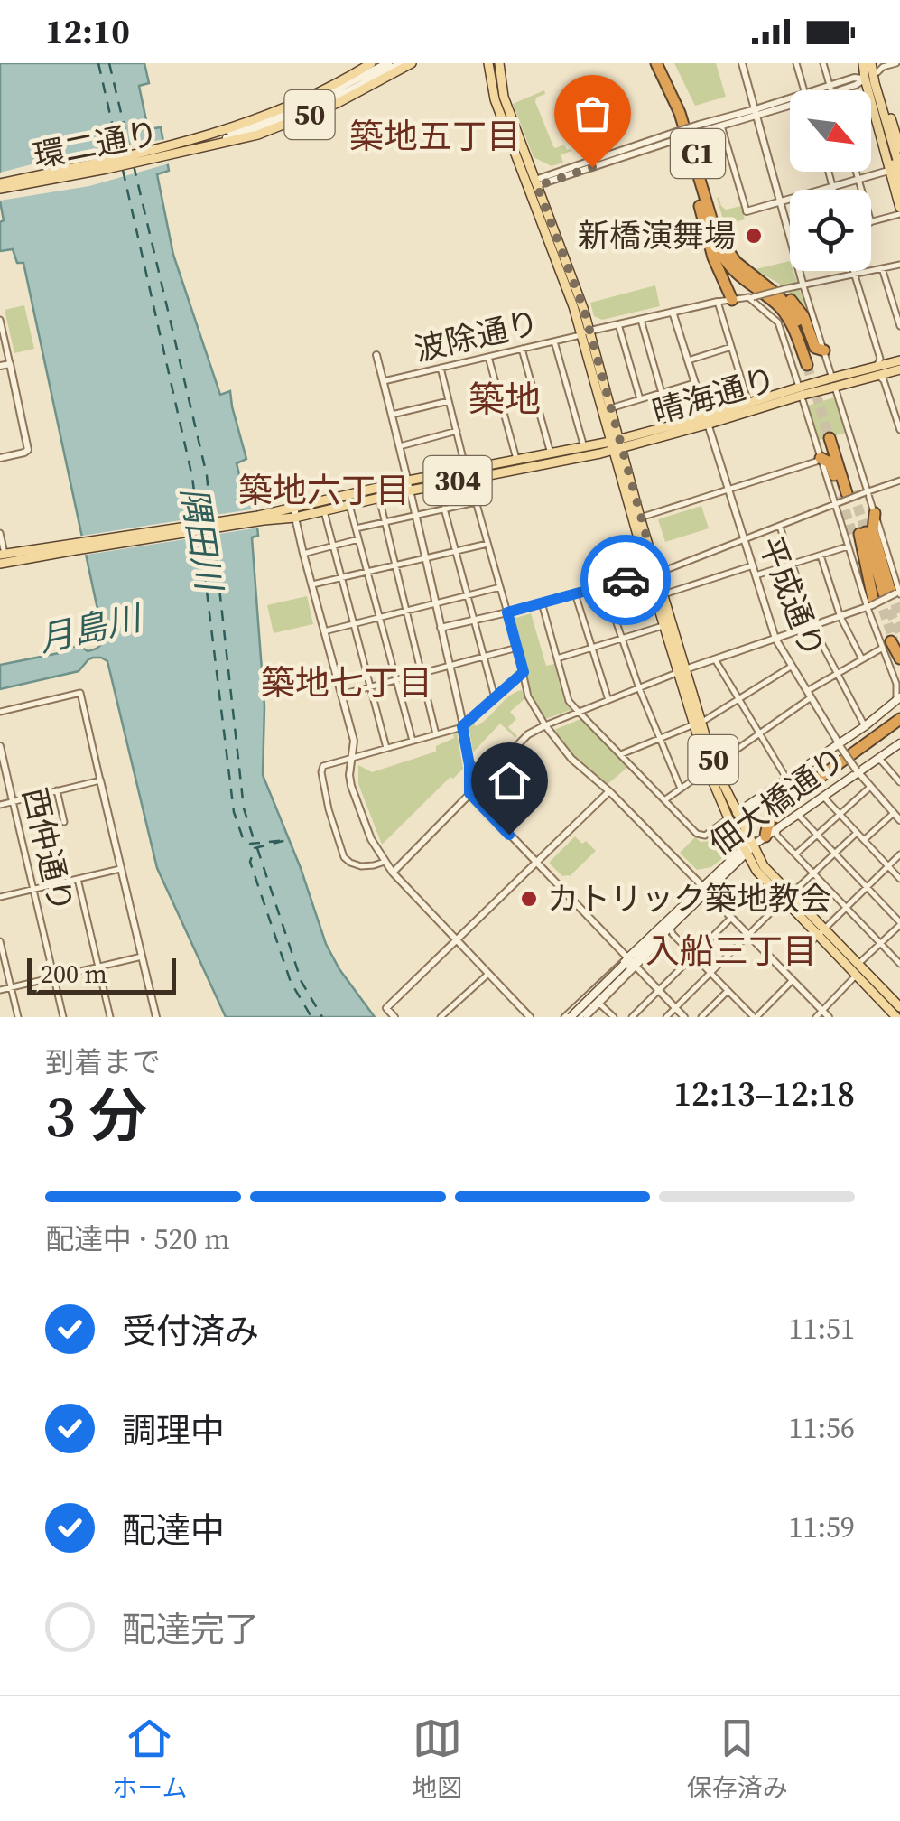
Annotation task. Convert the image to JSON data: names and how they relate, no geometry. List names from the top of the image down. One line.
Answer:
{"streets":{"highway":["C1"],"main road":["50","環二通り","晴海通り","304","佃大橋通り"],"street":["波除通り","平成通り","西仲通り"]},"crossings":[["50","環二通り"],["50","波除通り"],["50","晴海通り"],["50","佃大橋通り"],["波除通り","晴海通り"],["晴海通り","304"],["晴海通り","平成通り"],["平成通り","佃大橋通り"]],"districts":["築地五丁目","築地","築地六丁目","築地七丁目","入船三丁目"],"water":["隅田川","月島川"],"places":["新橋演舞場","カトリック築地教会"],"scale_bar":"200 m","north":"bottom right","page":{"status":"12:10","scale":"200 m","heading":["3 分","到着まで","12:13–12:18"],"bar":"配達中 · 520 m","list":[["受付済み","11:51"],["調理中","11:56"],["配達中","11:59"],"配達完了"],"tabs":["ホーム","地図","保存済み"]}}
